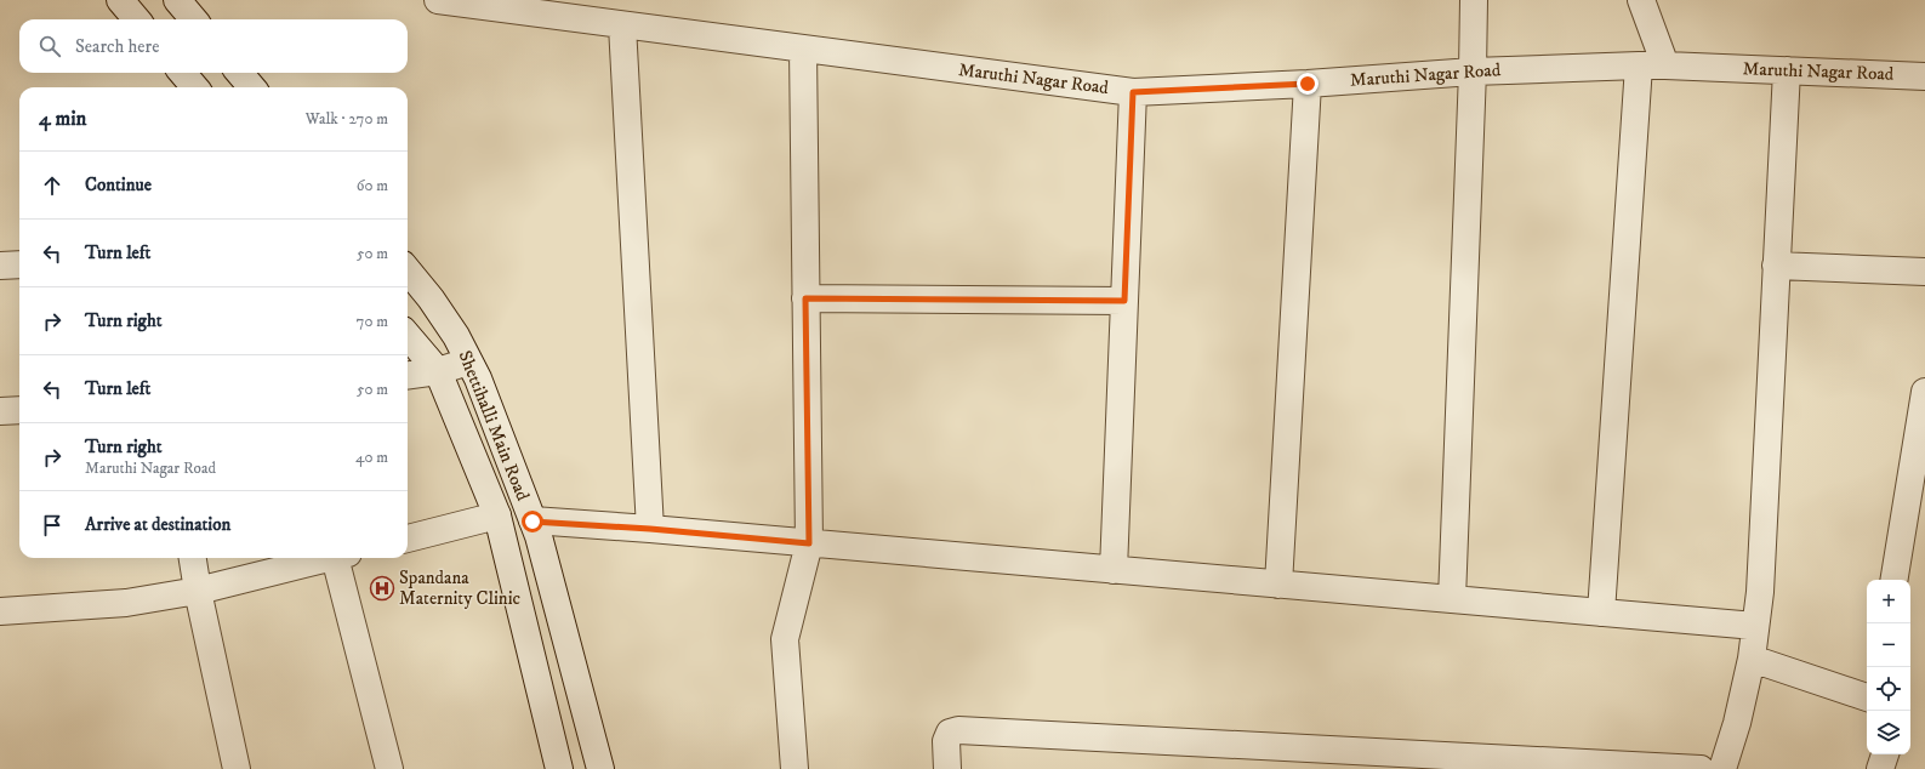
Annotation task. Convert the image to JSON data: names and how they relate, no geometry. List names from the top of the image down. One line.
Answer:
{"streets":{"street":["Maruthi Nagar Road","Shettihalli Main Road"]},"places":{"hospital":["Spandana Maternity Clinic"]},"page":{"search":"Search here","heading":["4 min","Walk · 270 m"],"list":[["Continue","60 m"],["Turn left","50 m"],["Turn right","70 m"],["Turn left","50 m"],["Turn right","Maruthi Nagar Road","40 m"],"Arrive at destination"],"map_buttons":["+","−"]}}
